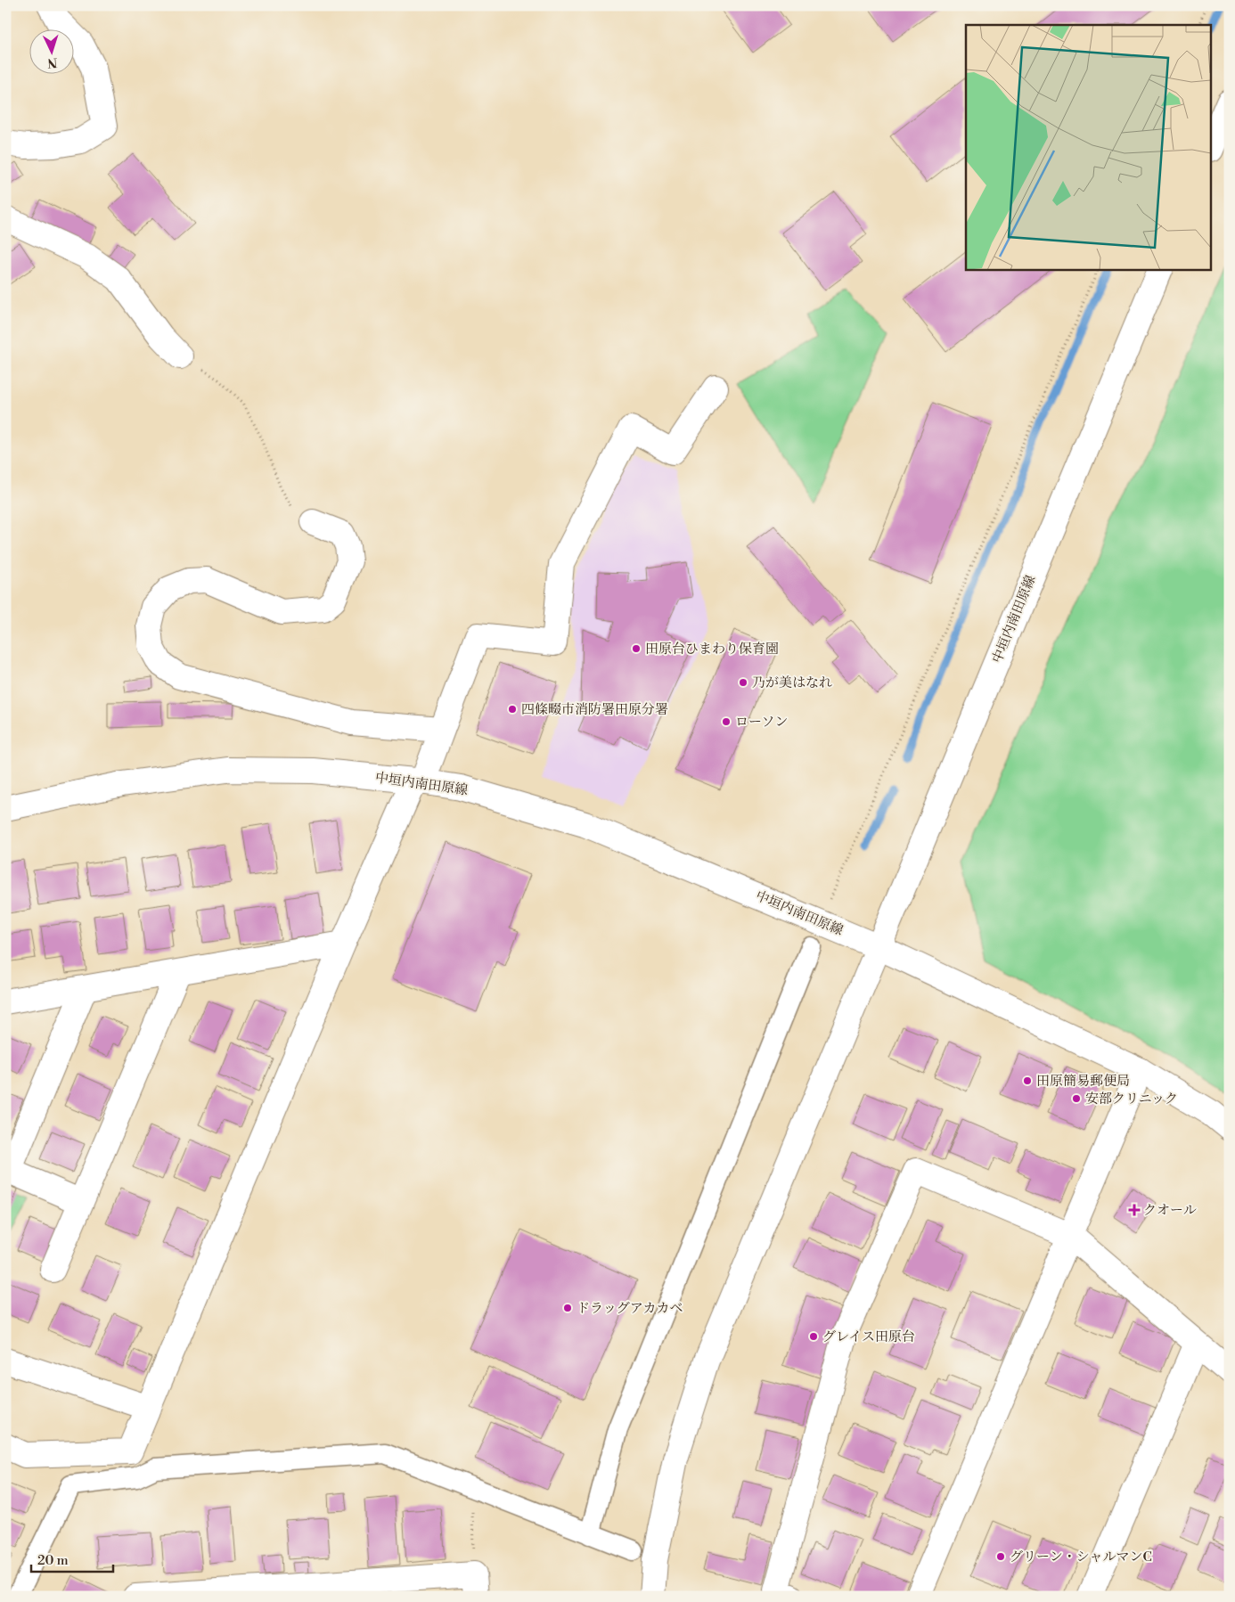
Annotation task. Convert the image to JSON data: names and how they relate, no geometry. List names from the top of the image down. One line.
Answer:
{"streets":{"street":["中垣内南田原線"]},"places":{"other":["田原台ひまわり保育園","乃が美はなれ","四條畷市消防署田原分署","ローソン","田原簡易郵便局","安部クリニック","ドラッグアカカベ","グレイス田原台","グリーン・シャルマンC"],"health":["クオール"]},"scale_bar":"20 m","north":"bottom"}
